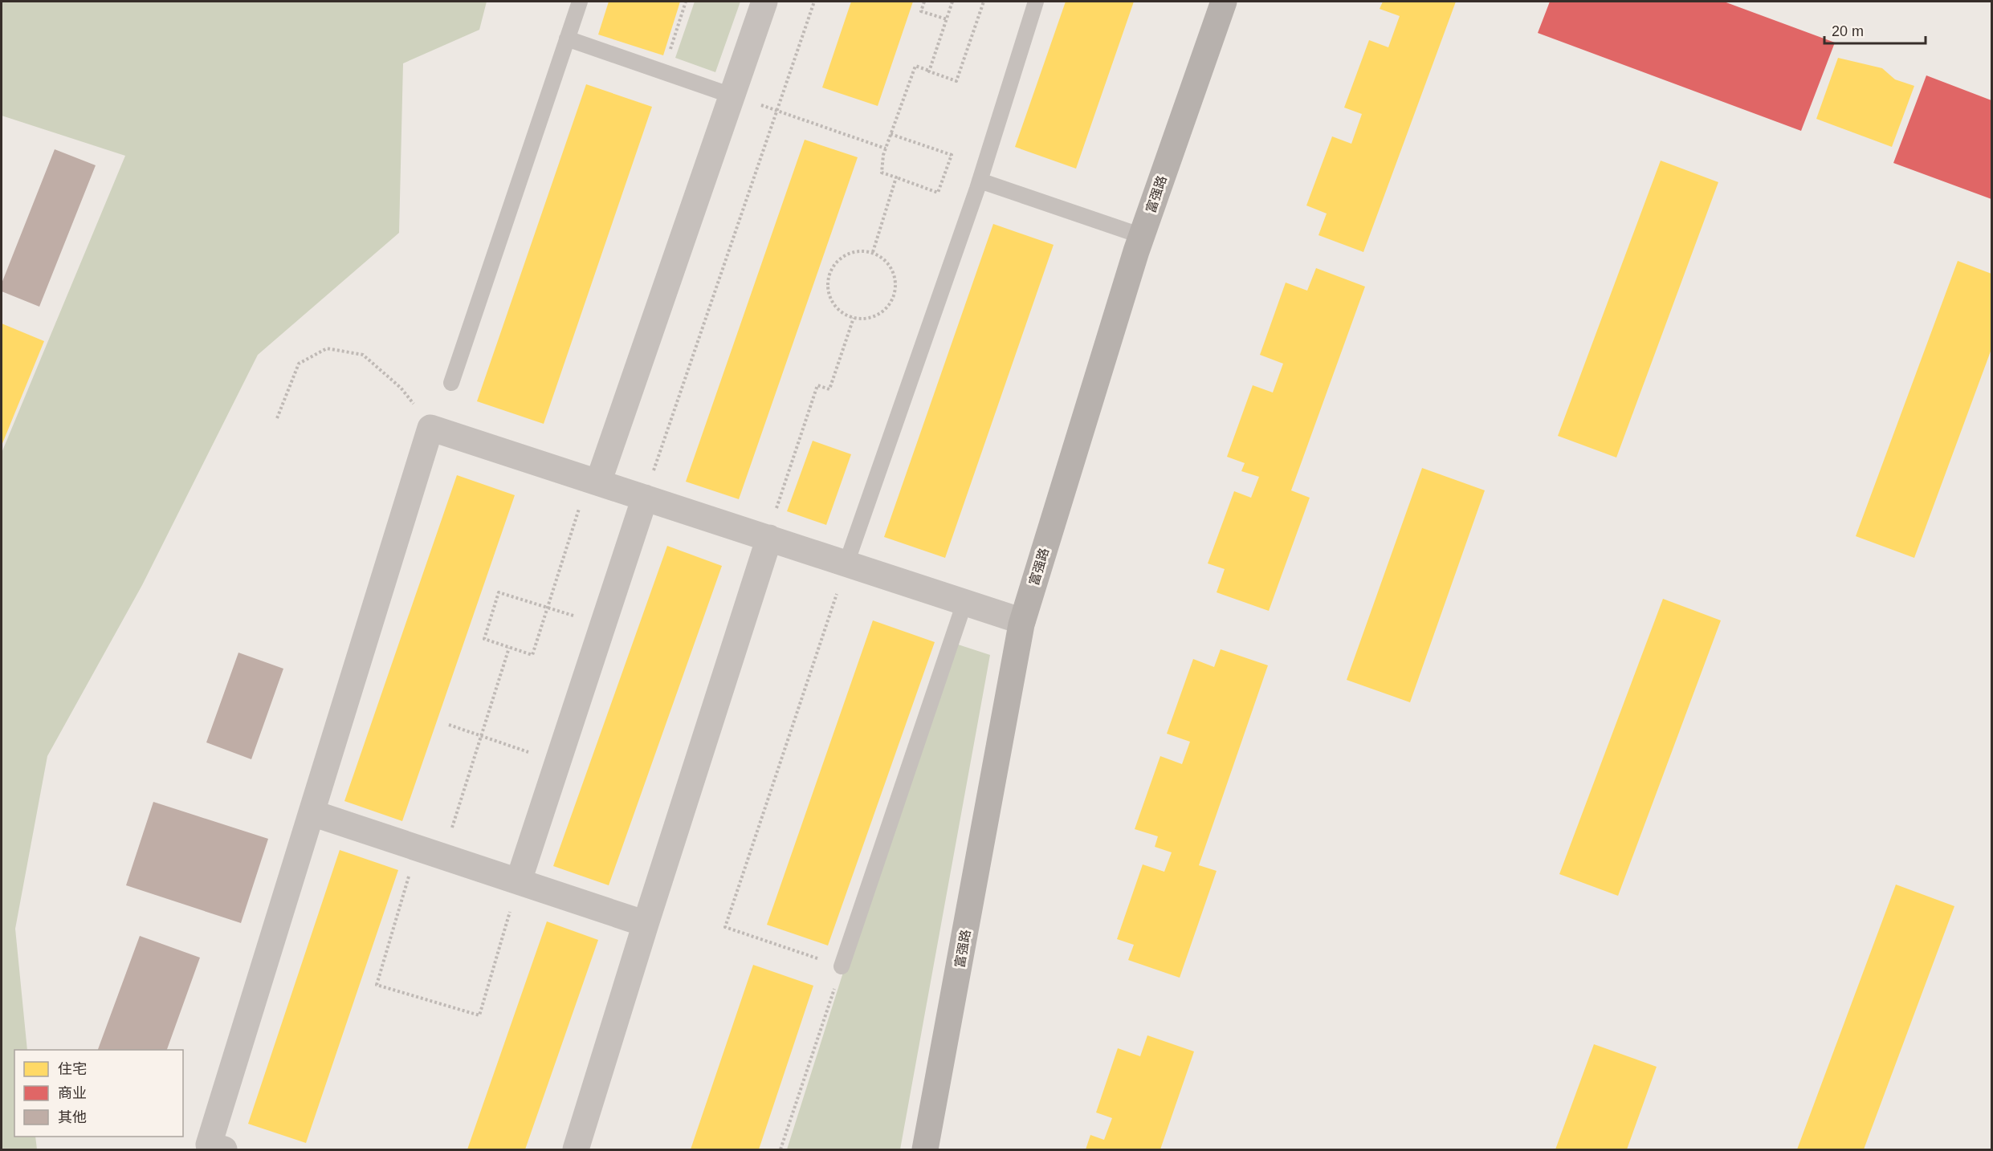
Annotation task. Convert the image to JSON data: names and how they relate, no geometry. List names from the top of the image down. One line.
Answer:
{"streets":{"street":["富强路"]},"legend":["住宅","商业","其他"],"scale_bar":"20 m"}
